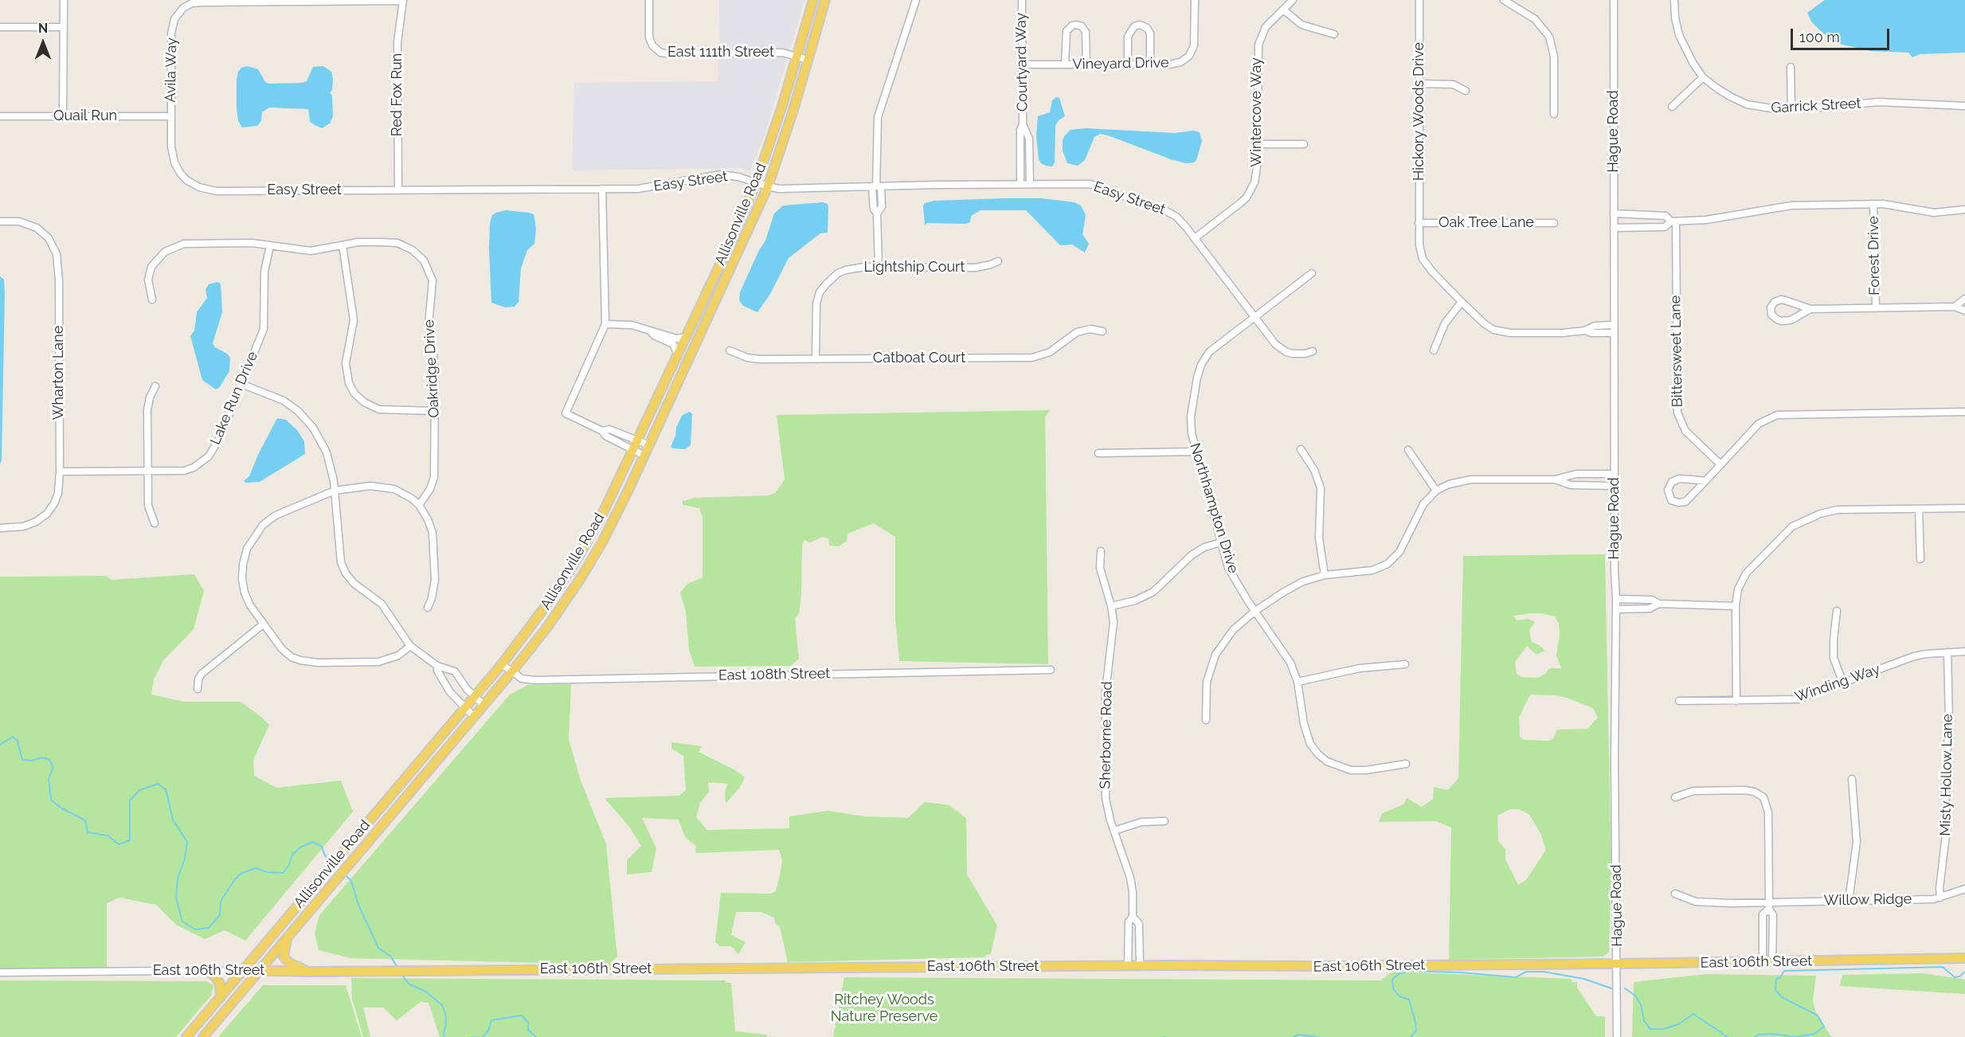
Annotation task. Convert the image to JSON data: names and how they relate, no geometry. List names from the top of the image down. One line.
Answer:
{"streets":{"main road":["Allisonville Road","East 106th Street"],"street":["East 111th Street","Courtyard Way","Vineyard Drive","Avila Way","Red Fox Run","Garrick Street","Hickory Woods Drive","Wintercove Way","Quail Run","Hague Road","Easy Street","Oak Tree Lane","Forest Drive","Lightship Court","Bittersweet Lane","Catboat Court","Oakridge Drive","Wharton Lane","Lake Run Drive","Northhampton Drive","East 108th Street","Winding Way","Sherborne Road","Misty Hollow Lane","Willow Ridge"]},"crossings":[["East 111th Street","Allisonville Road"],["Courtyard Way","Vineyard Drive"],["Courtyard Way","Easy Street"],["Avila Way","Red Fox Run"],["Avila Way","Quail Run"],["Avila Way","Easy Street"],["Red Fox Run","Easy Street"],["Hickory Woods Drive","Oak Tree Lane"],["Wintercove Way","Easy Street"],["Hague Road","East 106th Street"],["Easy Street","Allisonville Road"],["Easy Street","Northhampton Drive"],["Allisonville Road","East 108th Street"],["Allisonville Road","East 106th Street"],["Lightship Court","Catboat Court"],["Oakridge Drive","Lake Run Drive"],["Wharton Lane","Lake Run Drive"],["Winding Way","Misty Hollow Lane"],["Sherborne Road","East 106th Street"],["Misty Hollow Lane","Willow Ridge"]],"parks":["Ritchey Woods Nature Preserve"],"scale_bar":"100 m","north":"top"}
